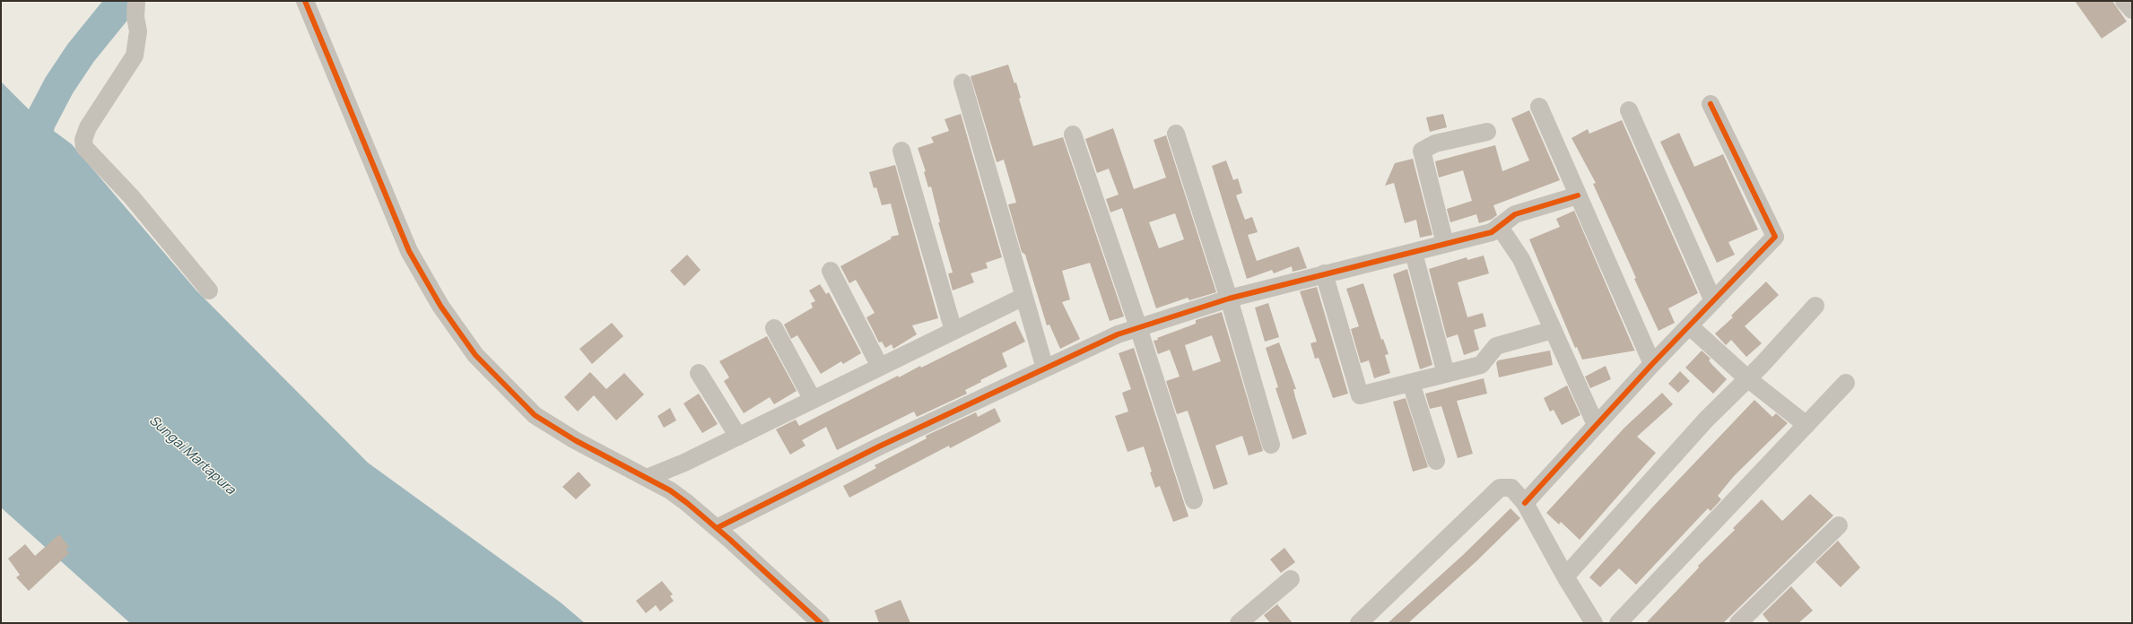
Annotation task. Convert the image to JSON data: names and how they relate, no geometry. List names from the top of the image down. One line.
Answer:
{"water":["Sungai Martapura"]}
